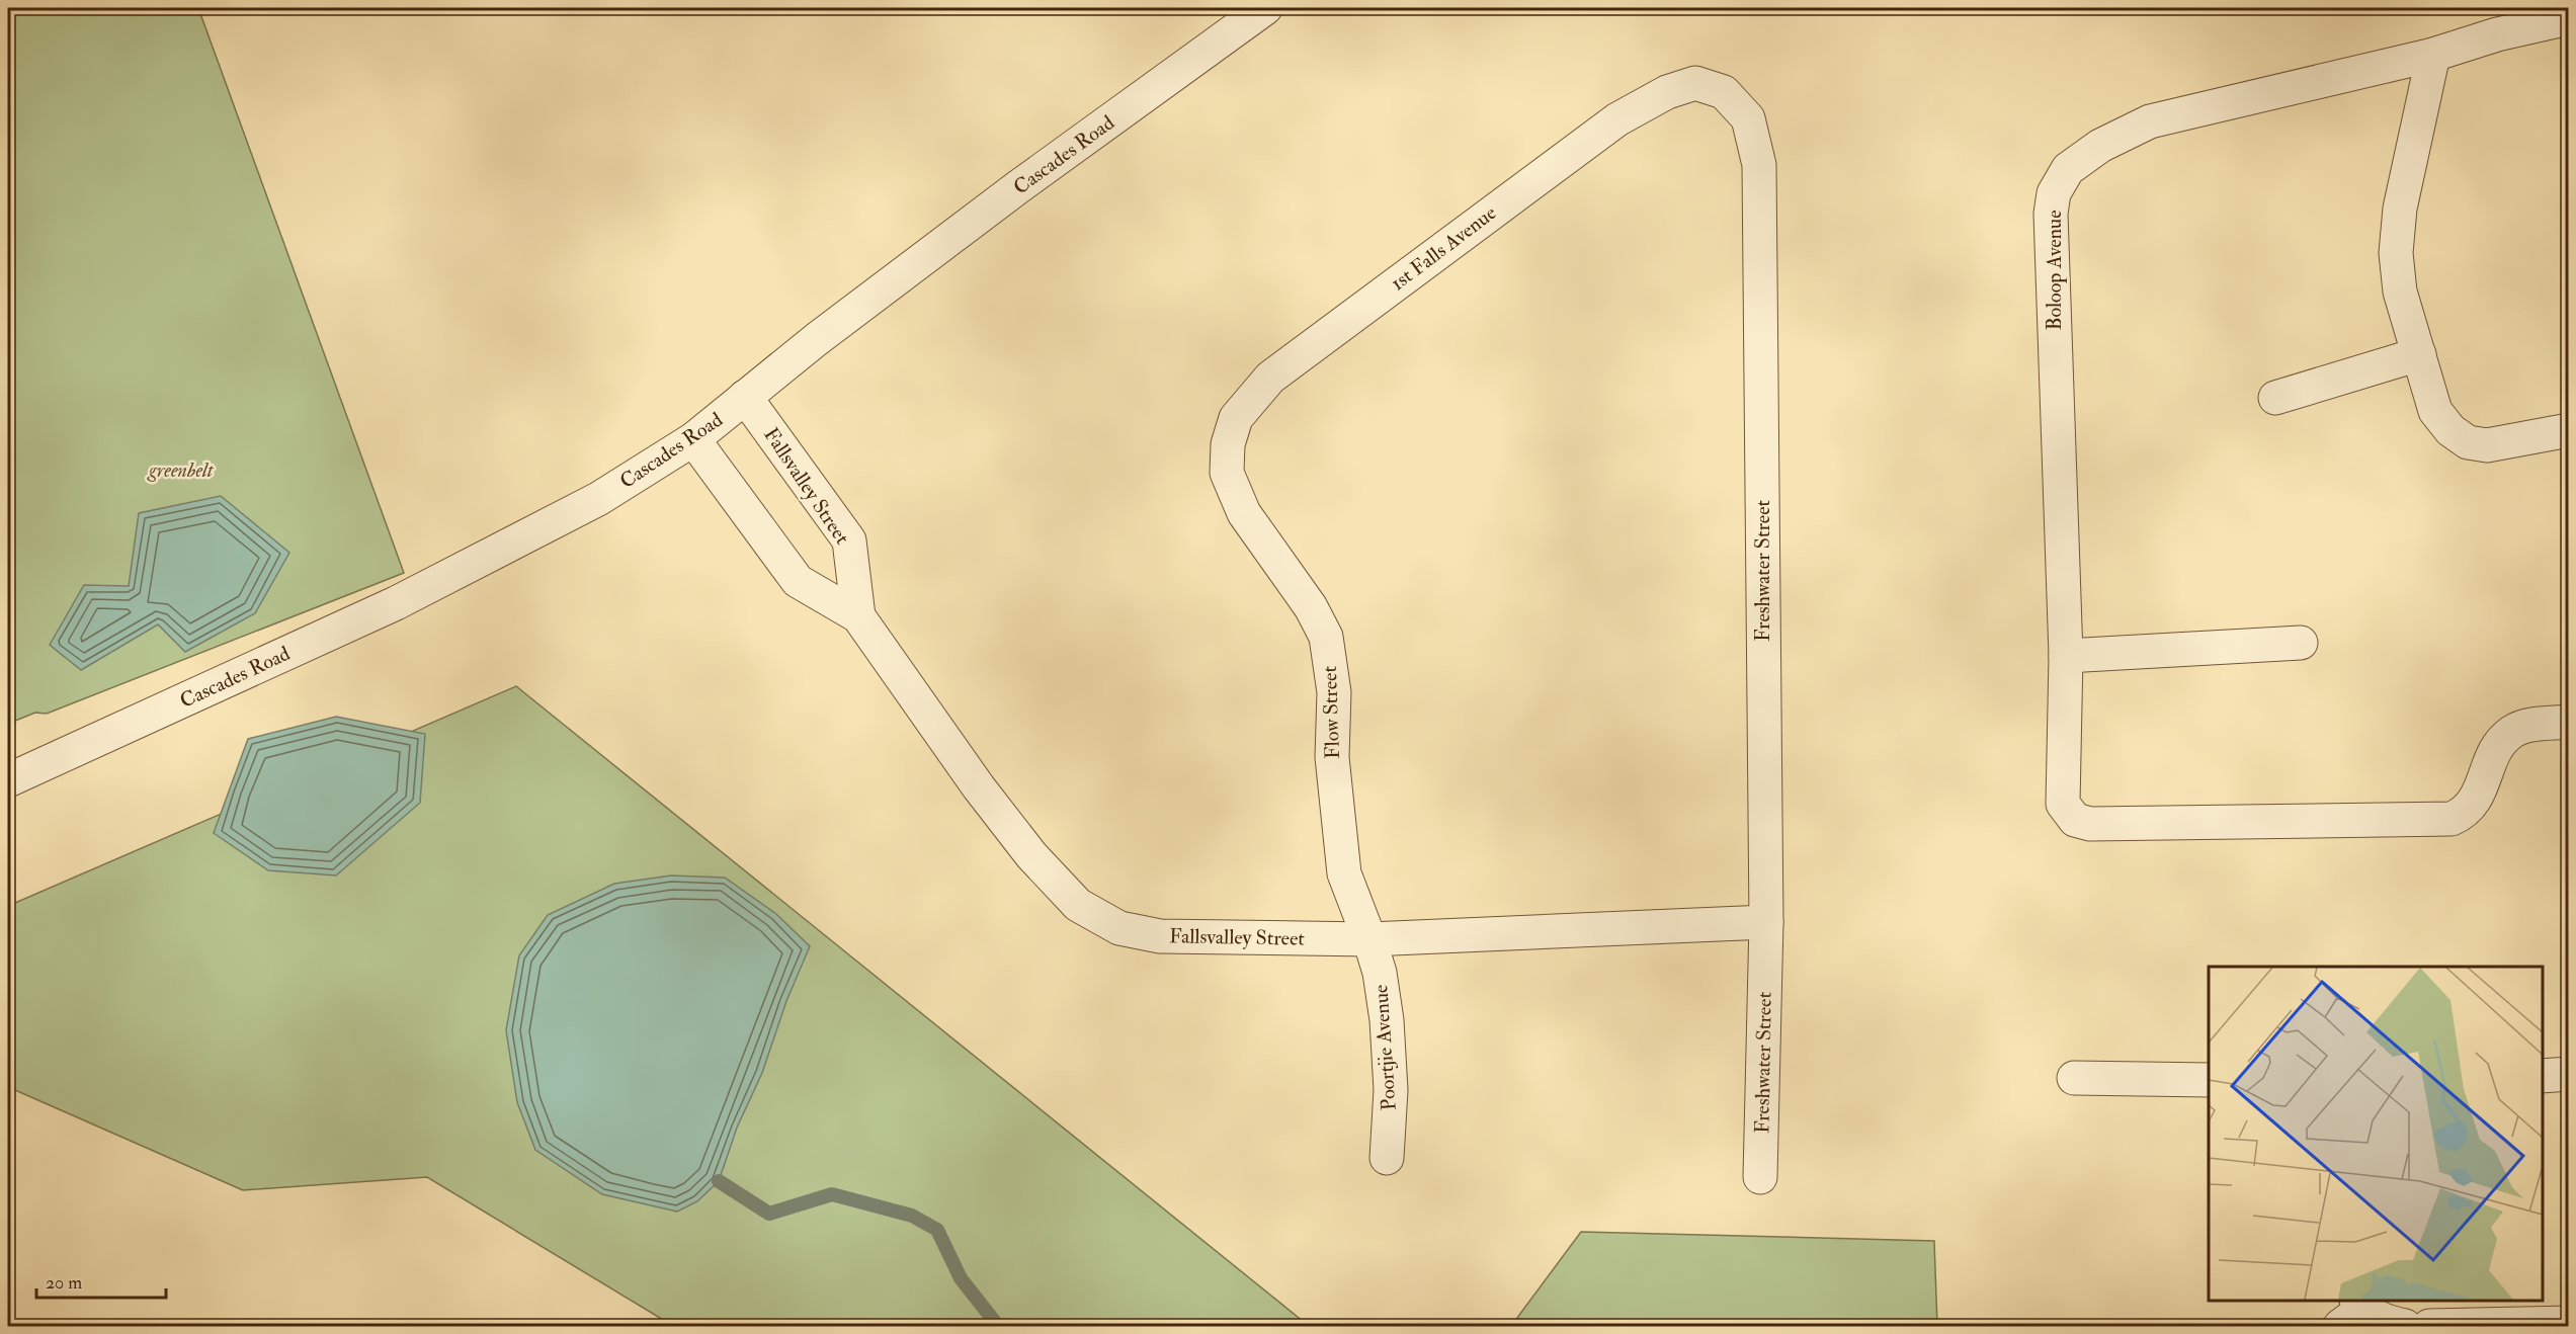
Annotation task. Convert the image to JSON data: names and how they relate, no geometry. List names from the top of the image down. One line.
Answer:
{"streets":{"street":["Cascades Road","1st Falls Avenue","Boloop Avenue","Fallsvalley Street","Freshwater Street","Flow Street","Poortjie Avenue"]},"crossings":[["Cascades Road","Fallsvalley Street"],["1st Falls Avenue","Freshwater Street"],["1st Falls Avenue","Flow Street"],["Fallsvalley Street","Freshwater Street"],["Fallsvalley Street","Flow Street"],["Fallsvalley Street","Poortjie Avenue"],["Flow Street","Poortjie Avenue"]],"parks":["greenbelt"],"scale_bar":"20 m"}
